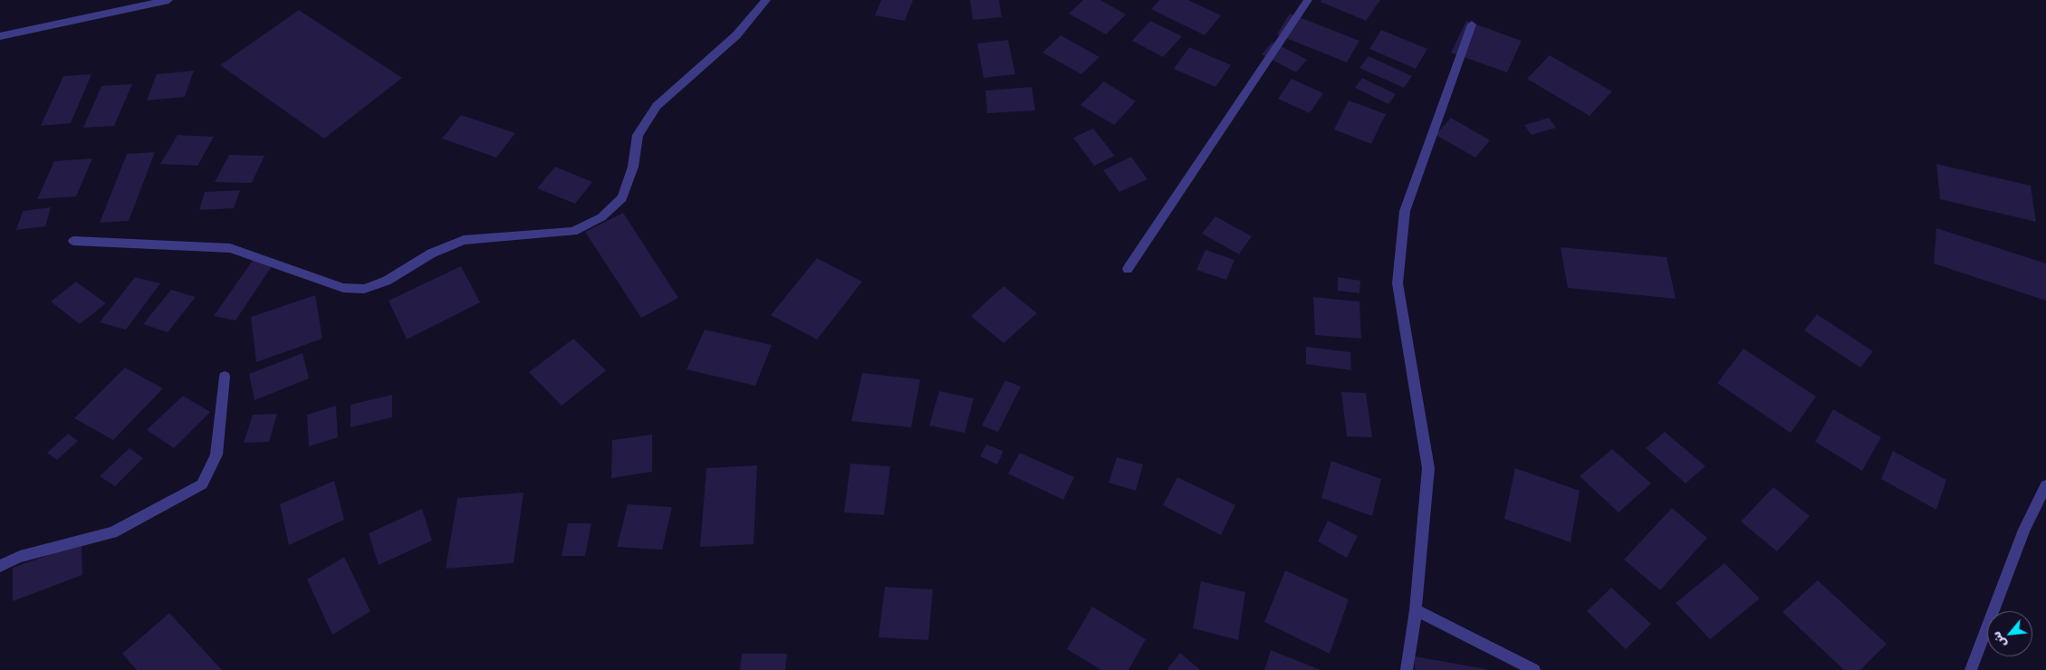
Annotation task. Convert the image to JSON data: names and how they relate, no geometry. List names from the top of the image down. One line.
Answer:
{"north":"bottom left"}
